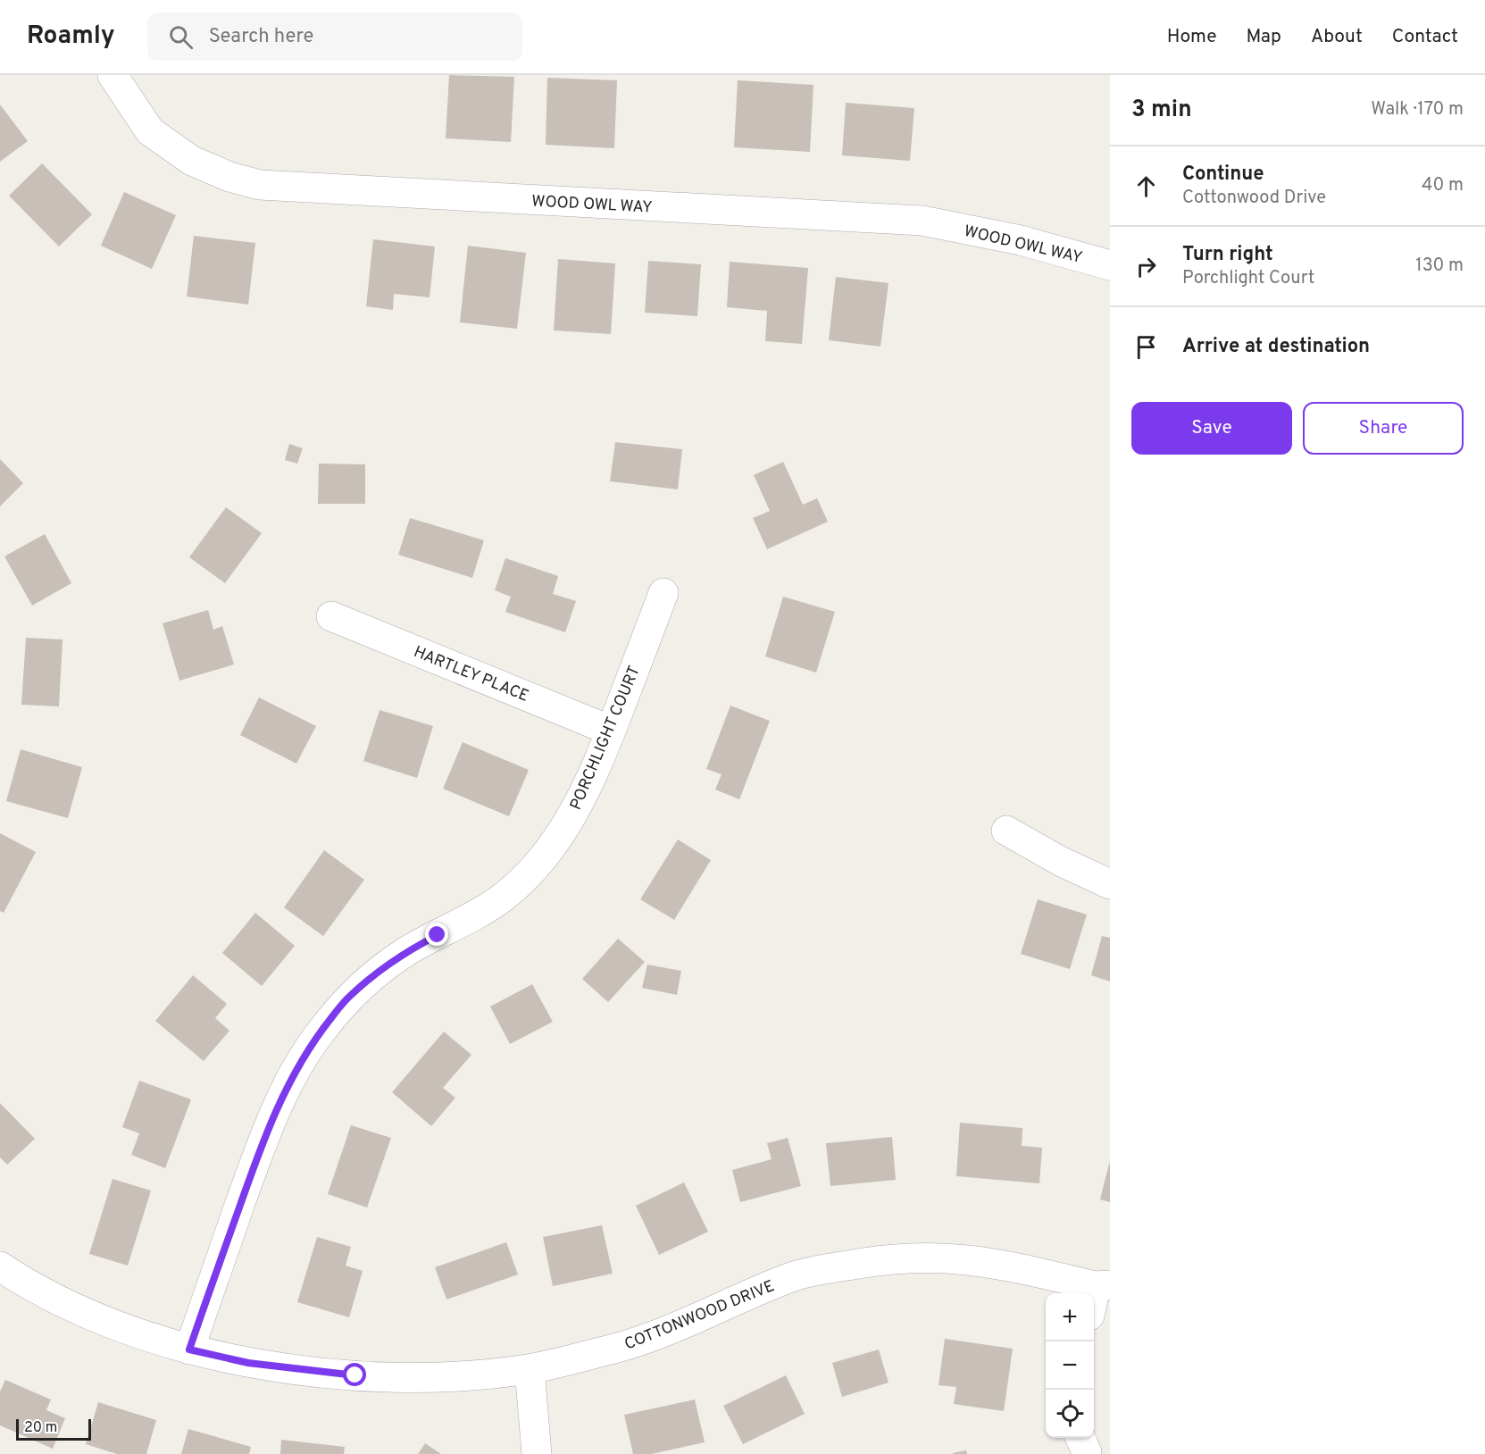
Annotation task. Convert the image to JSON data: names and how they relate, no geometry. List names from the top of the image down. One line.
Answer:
{"streets":{"street":["WOOD OWL WAY","HARTLEY PLACE","PORCHLIGHT COURT","COTTONWOOD DRIVE"]},"crossings":[["HARTLEY PLACE","PORCHLIGHT COURT"],["PORCHLIGHT COURT","COTTONWOOD DRIVE"]],"scale_bar":"20 m","page":{"header":"Roamly","search":"Search here","nav":["Home","Map","About","Contact"],"heading":["3 min","Walk · 170 m"],"list":[["Continue","Cottonwood Drive","40 m"],["Turn right","Porchlight Court","130 m"],"Arrive at destination"],"buttons":["Save","Share"],"map_buttons":["+","−"],"scale":"20 m"}}
